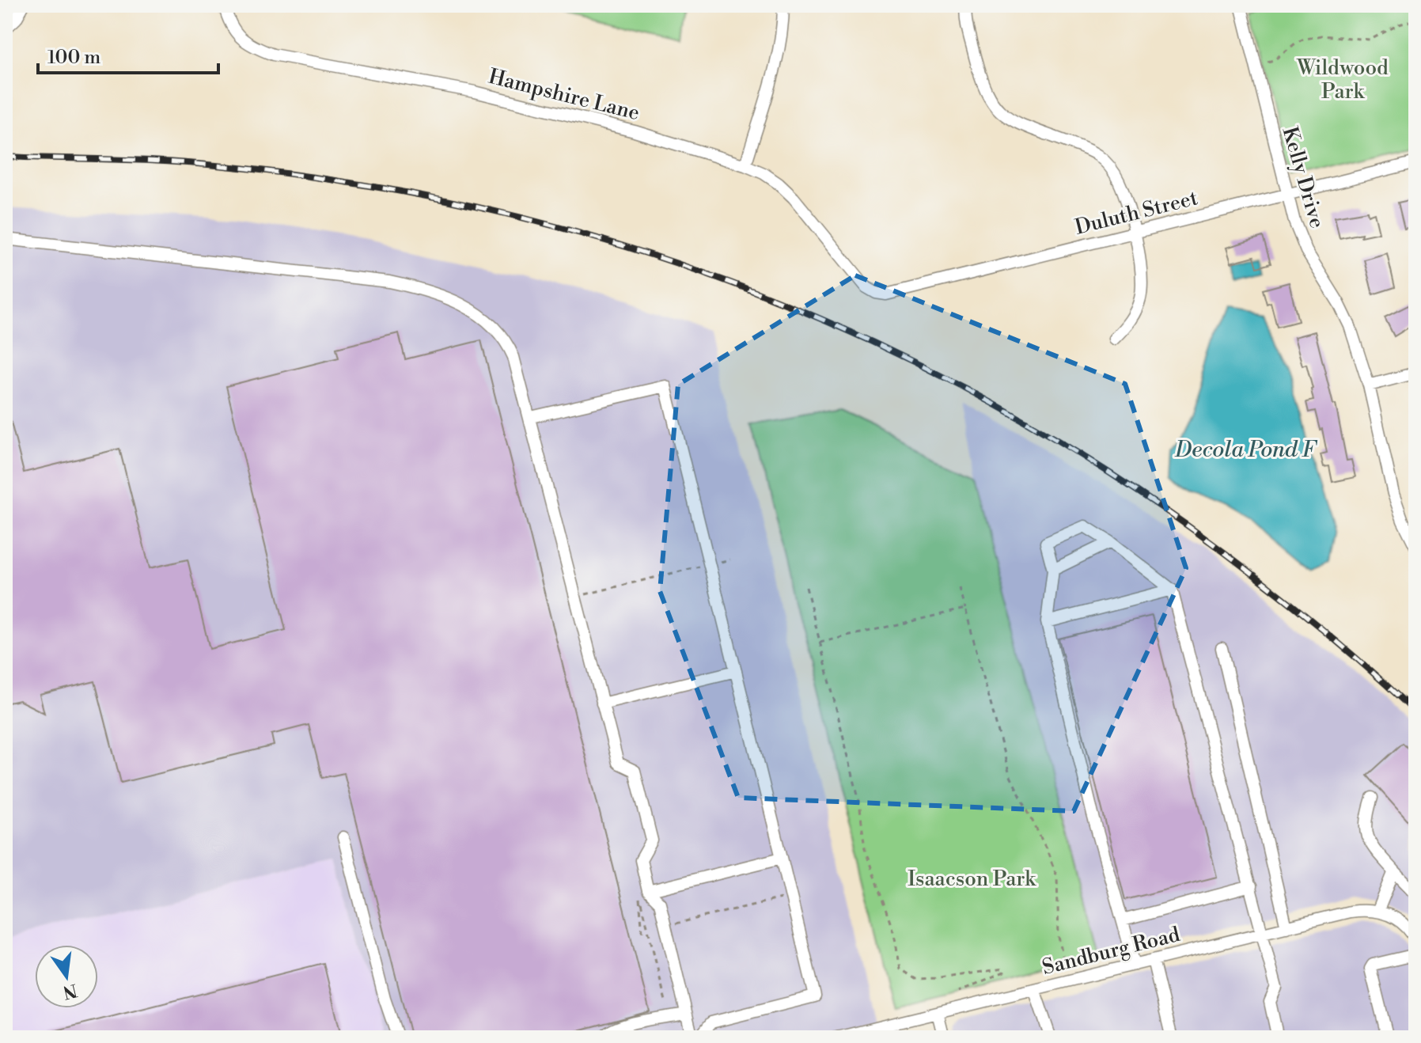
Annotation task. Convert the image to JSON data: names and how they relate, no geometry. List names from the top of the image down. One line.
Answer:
{"streets":{"street":["Hampshire Lane","Kelly Drive","Duluth Street","Sandburg Road"]},"crossings":[["Hampshire Lane","Duluth Street"],["Kelly Drive","Duluth Street"]],"water":["Decola Pond F"],"parks":["Wildwood Park","Isaacson Park"],"scale_bar":"100 m","north":"bottom"}
